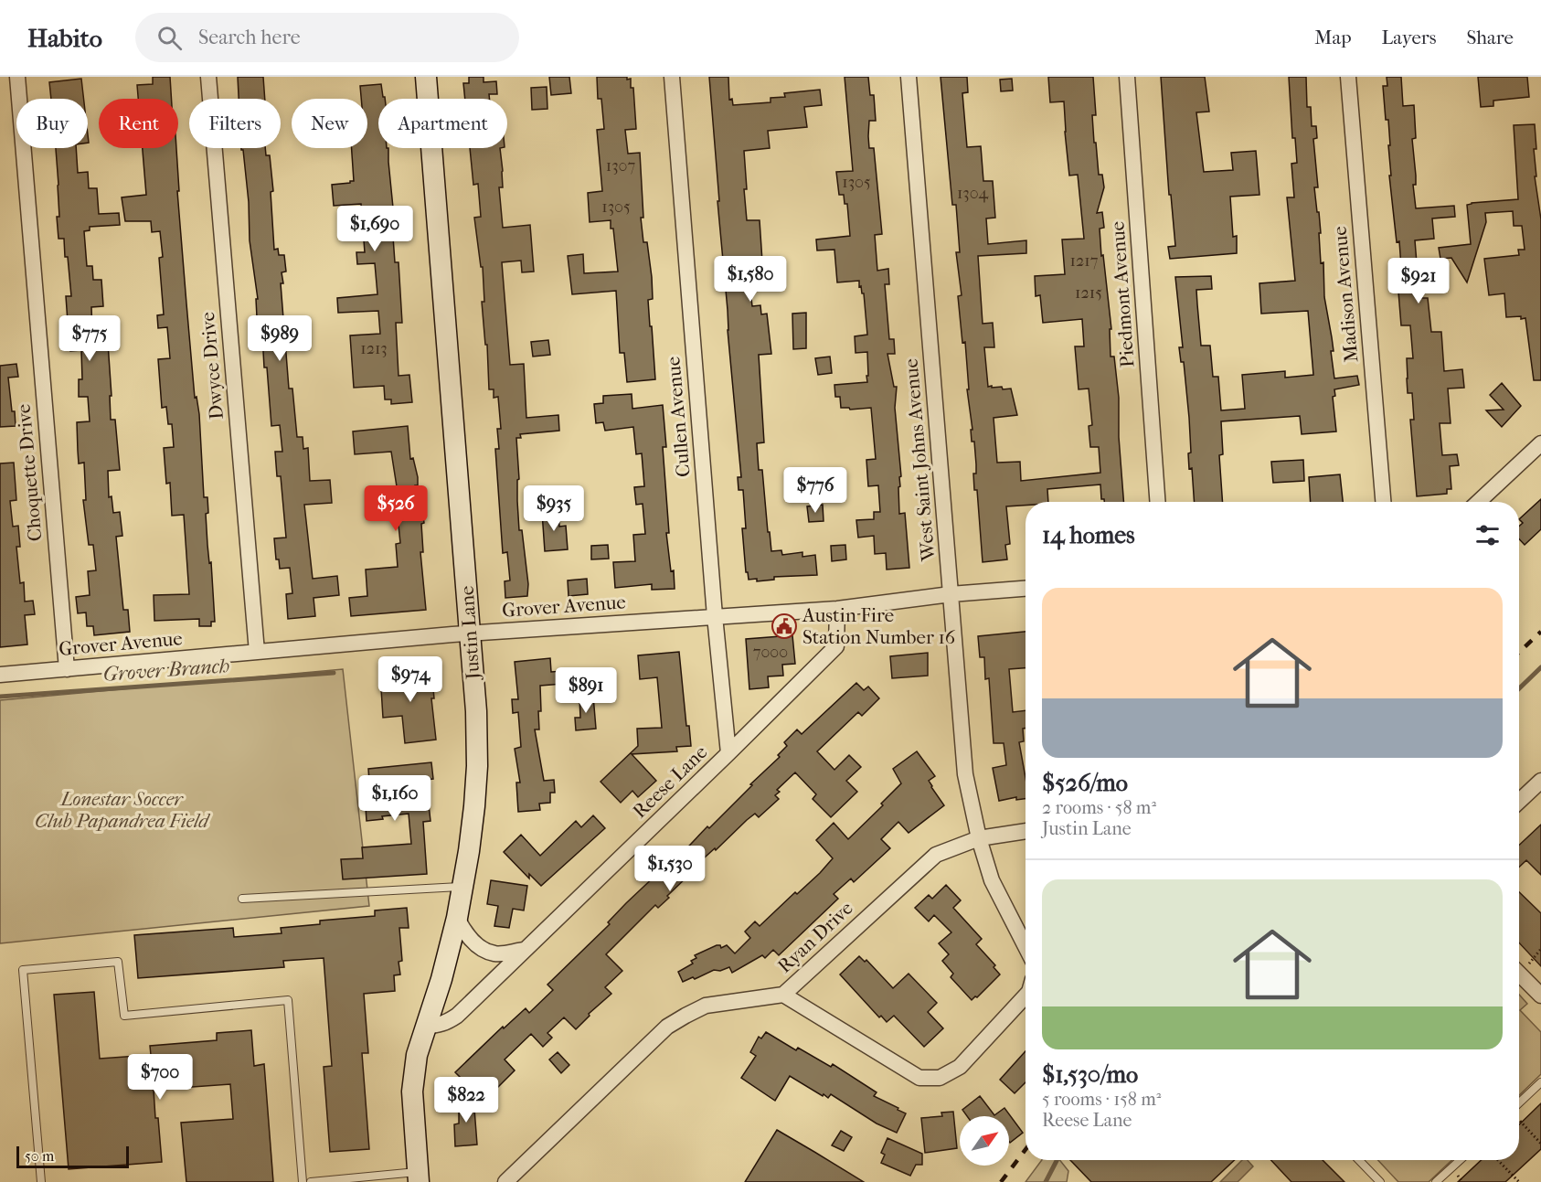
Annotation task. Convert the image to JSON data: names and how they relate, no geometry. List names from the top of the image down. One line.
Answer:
{"streets":{"street":["Piedmont Avenue","Madison Avenue","Dwyce Drive","Cullen Avenue","West Saint Johns Avenue","Choquette Drive","Grover Avenue","Justin Lane","Reese Lane","Ryan Drive"]},"crossings":[["Dwyce Drive","Grover Avenue"],["Cullen Avenue","Grover Avenue"],["Cullen Avenue","Reese Lane"],["West Saint Johns Avenue","Grover Avenue"],["West Saint Johns Avenue","Ryan Drive"],["Choquette Drive","Grover Avenue"],["Grover Avenue","Justin Lane"],["Grover Avenue","Reese Lane"],["Justin Lane","Reese Lane"]],"water":["Grover Branch"],"parks":["Lonestar Soccer Club Papandrea Field"],"places":{"public building":["Austin Fire Station Number 16"]},"house_numbers":["1307","1305","1304","1305","1217","1215","1213","7000"],"scale_bar":"50 m","north":"top right","page":{"header":"Habito","search":"Search here","nav":["Map","Layers","Share"],"chip":["Buy","Rent","Filters","New","Apartment"],"price":["$1,690","$1,580","$921","$775","$989","$776","$526","$935","$974","$891","$1,160","$1,530","$700","$822"],"heading":"14 homes","list":[{"name":"$526/mo","note":"2 rooms · 58 m² · Justin Lane"},{"name":"$1,530/mo","note":"5 rooms · 158 m² · Reese Lane"}],"scale":"50 m"}}
